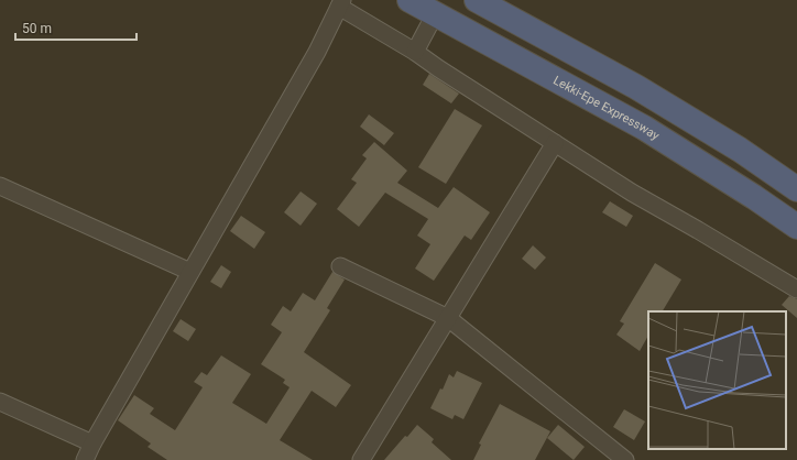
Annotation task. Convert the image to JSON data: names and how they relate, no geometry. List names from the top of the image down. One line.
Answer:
{"streets":{"highway":["Lekki-Epe Expressway"]},"scale_bar":"50 m"}
